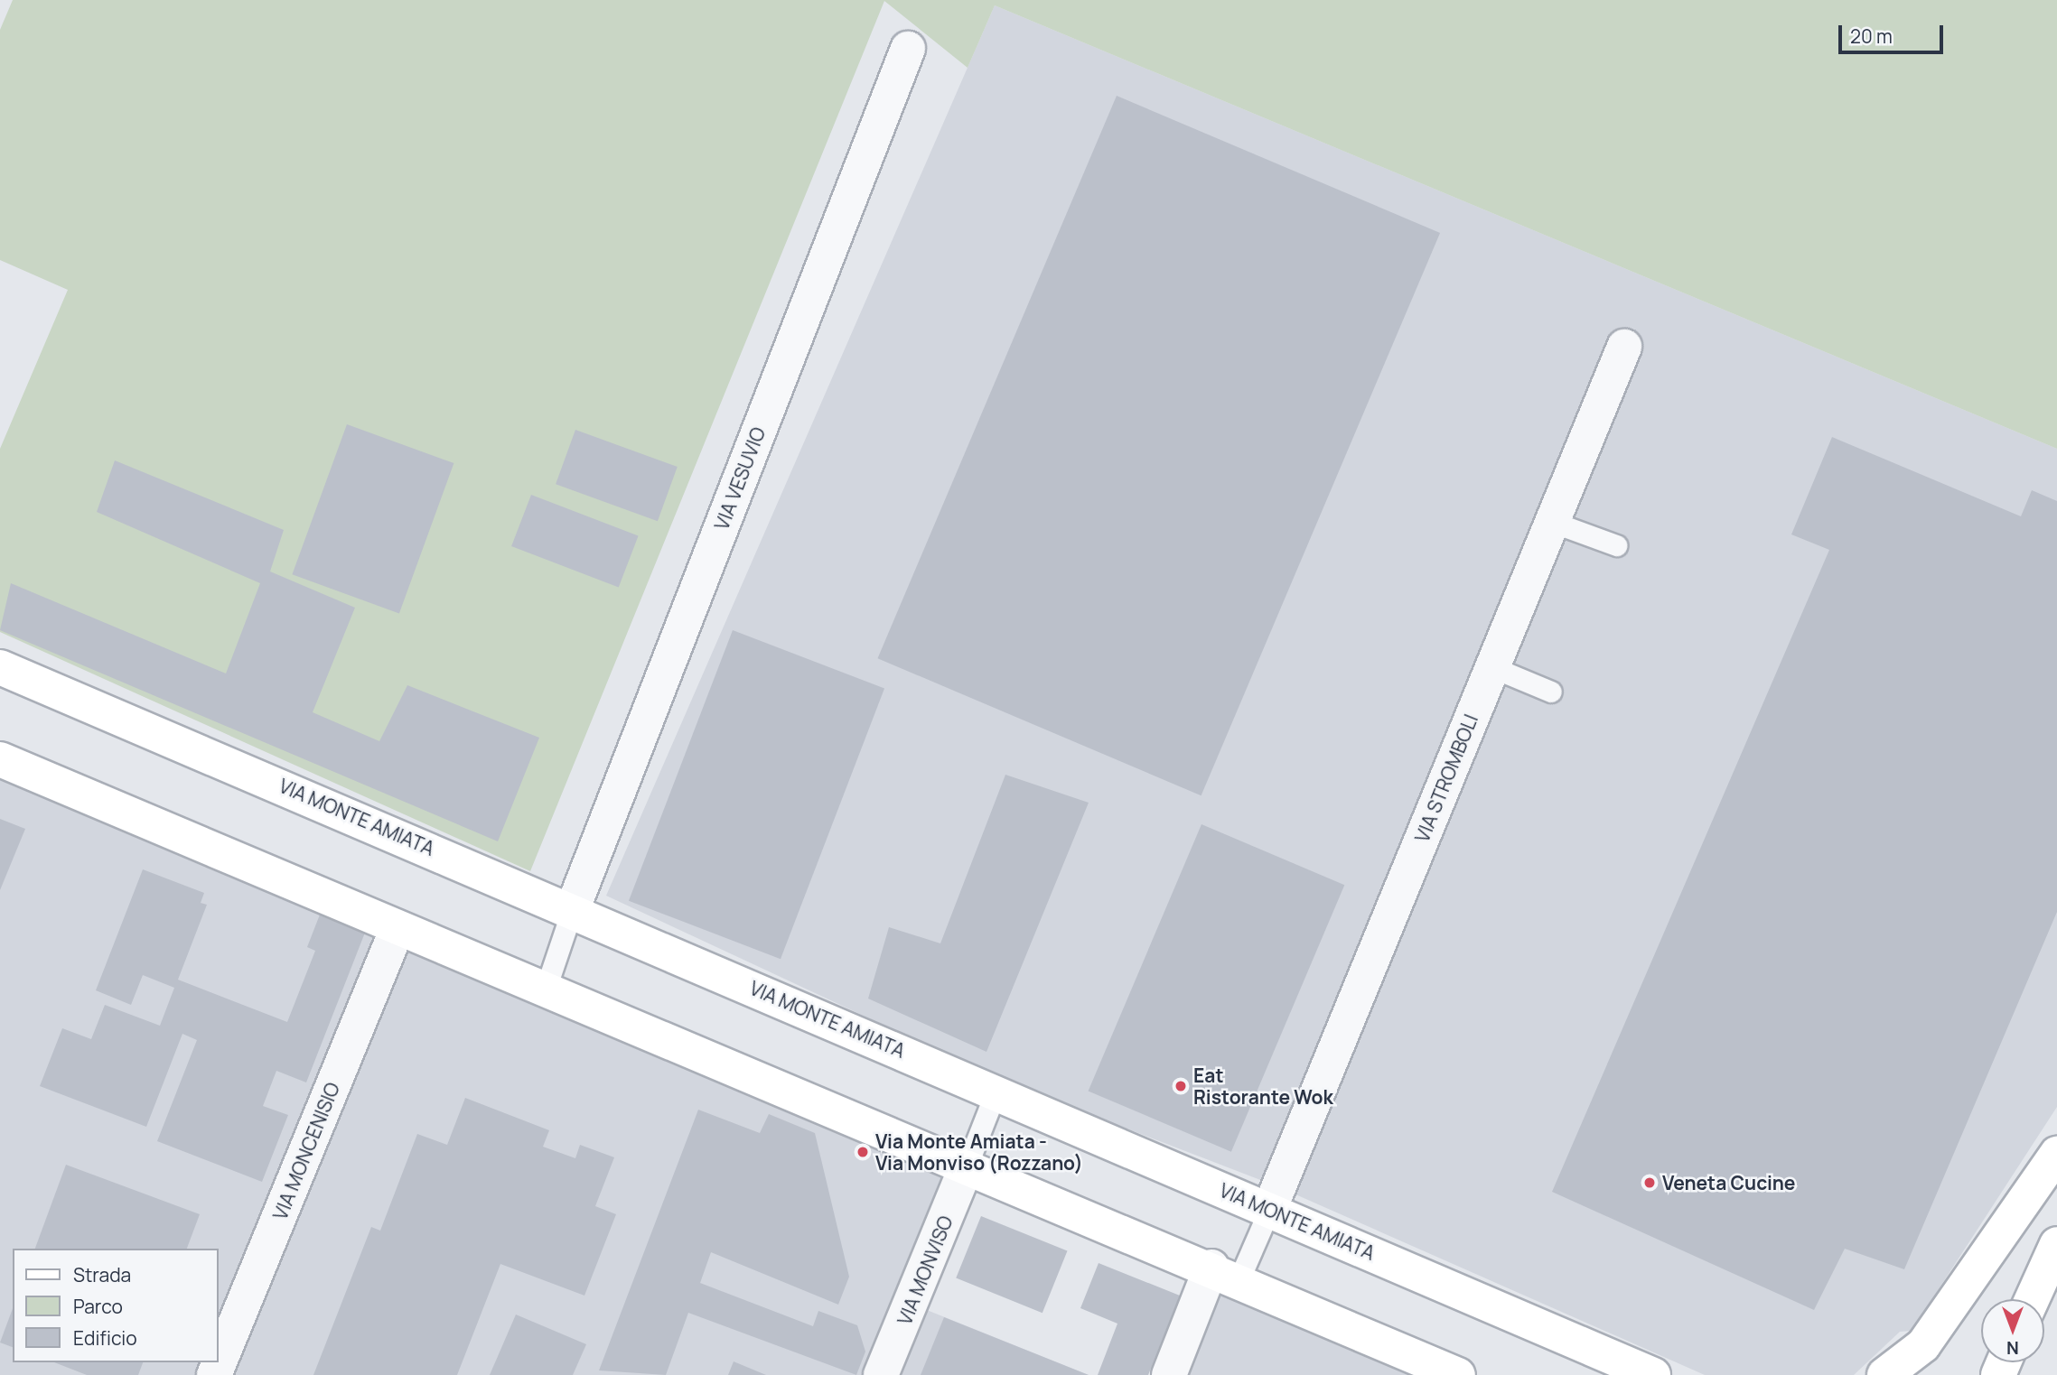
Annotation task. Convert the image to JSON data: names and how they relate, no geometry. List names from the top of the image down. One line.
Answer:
{"streets":{"main road":["VIA MONTE AMIATA"],"street":["VIA VESUVIO","VIA STROMBOLI","VIA MONCENISIO","VIA MONVISO"]},"crossings":[["VIA VESUVIO","VIA MONTE AMIATA"],["VIA STROMBOLI","VIA MONTE AMIATA"]],"places":["Eat Ristorante Wok","Via Monte Amiata - Via Monviso (Rozzano)","Veneta Cucine"],"legend":["Strada","Parco","Edificio"],"scale_bar":"20 m","north":"bottom"}
